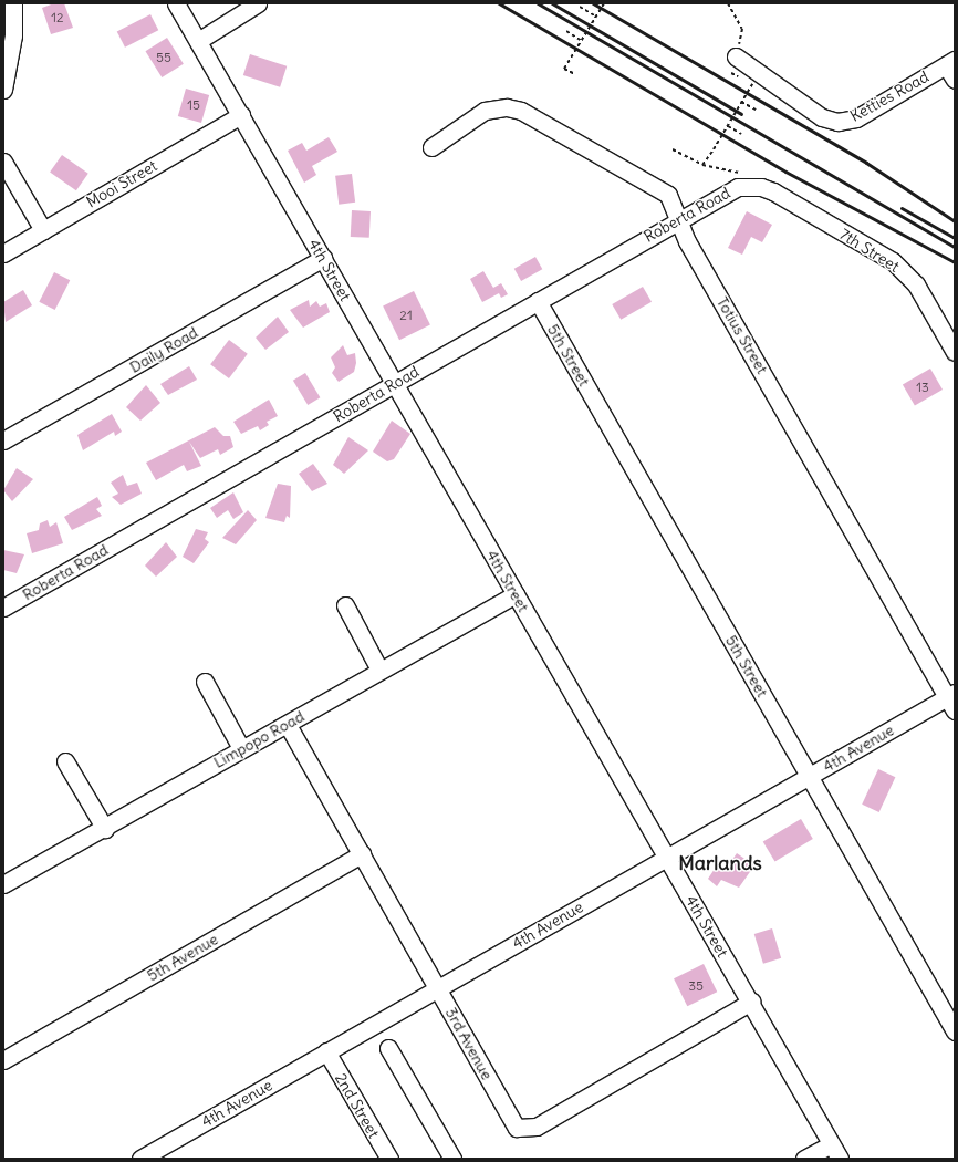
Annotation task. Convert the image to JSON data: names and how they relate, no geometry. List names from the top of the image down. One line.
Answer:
{"streets":{"street":["Ketties Road","Mooi Street","Roberta Road","7th Street","4th Street","Totius Street","Daily Road","5th Street","Limpopo Road","4th Avenue","5th Avenue","3rd Avenue","2nd Street"]},"crossings":[["Mooi Street","4th Street"],["Roberta Road","7th Street"],["Roberta Road","4th Street"],["Roberta Road","Totius Street"],["Roberta Road","5th Street"],["4th Street","Daily Road"],["4th Street","Limpopo Road"],["4th Street","4th Avenue"],["4th Street","3rd Avenue"],["Totius Street","4th Avenue"],["5th Street","4th Avenue"],["Limpopo Road","3rd Avenue"],["4th Avenue","3rd Avenue"],["4th Avenue","2nd Street"],["5th Avenue","3rd Avenue"]],"districts":["Marlands"],"house_numbers":["12","55","15","21","13","35"]}
